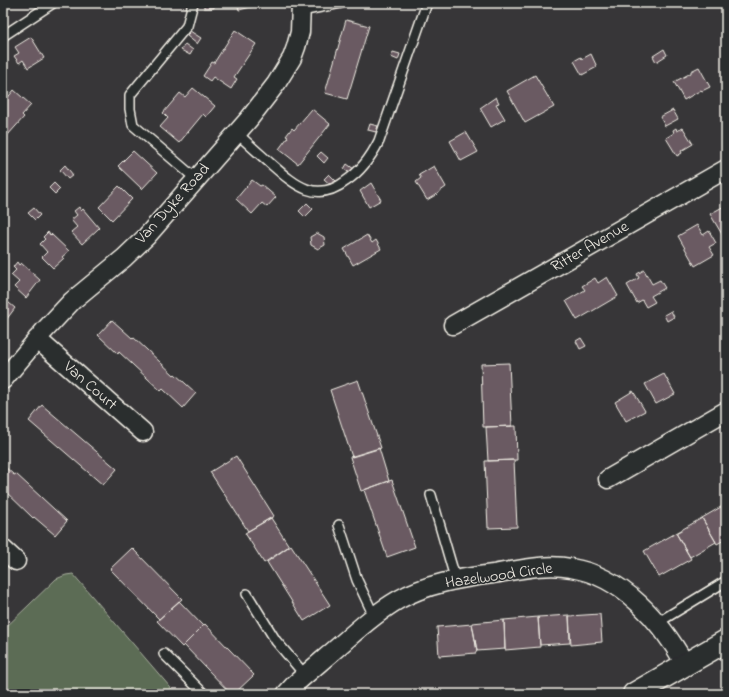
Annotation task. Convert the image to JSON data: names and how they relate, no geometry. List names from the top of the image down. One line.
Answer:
{"streets":{"street":["Van Dyke Road","Ritter Avenue","Van Court","Hazelwood Circle"]},"crossings":[["Van Dyke Road","Van Court"]]}
